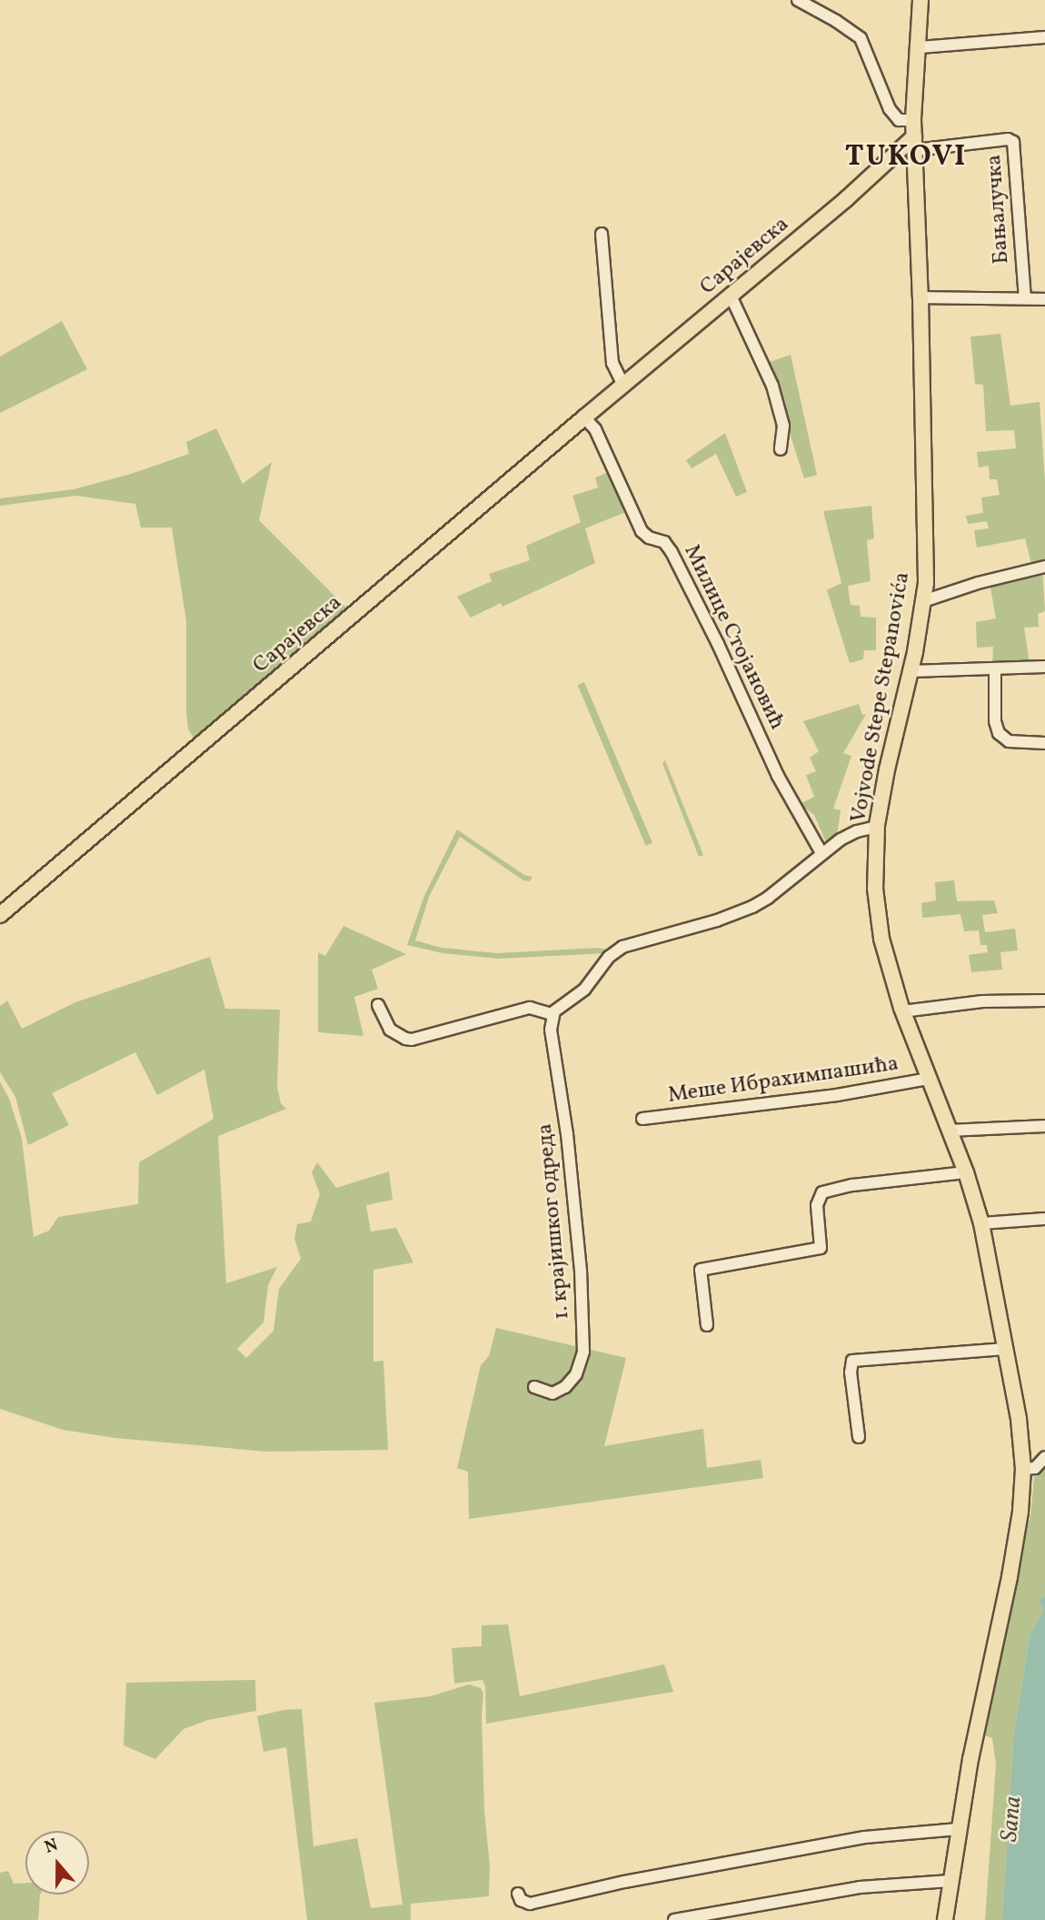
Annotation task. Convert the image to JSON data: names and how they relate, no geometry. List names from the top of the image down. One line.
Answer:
{"streets":{"main road":["Сарајевска","Vojvode Stepe Stepanovića"],"street":["Бањалучка","Милице Стојановић","Меше Ибрахимпашића","1. крајишког одреда"]},"crossings":[["Бањалучка","Vojvode Stepe Stepanovića"],["Сарајевска","Милице Стојановић"],["Vojvode Stepe Stepanovića","Меше Ибрахимпашића"]],"districts":["TUKOVI"],"water":["Sana"],"north":"top"}
